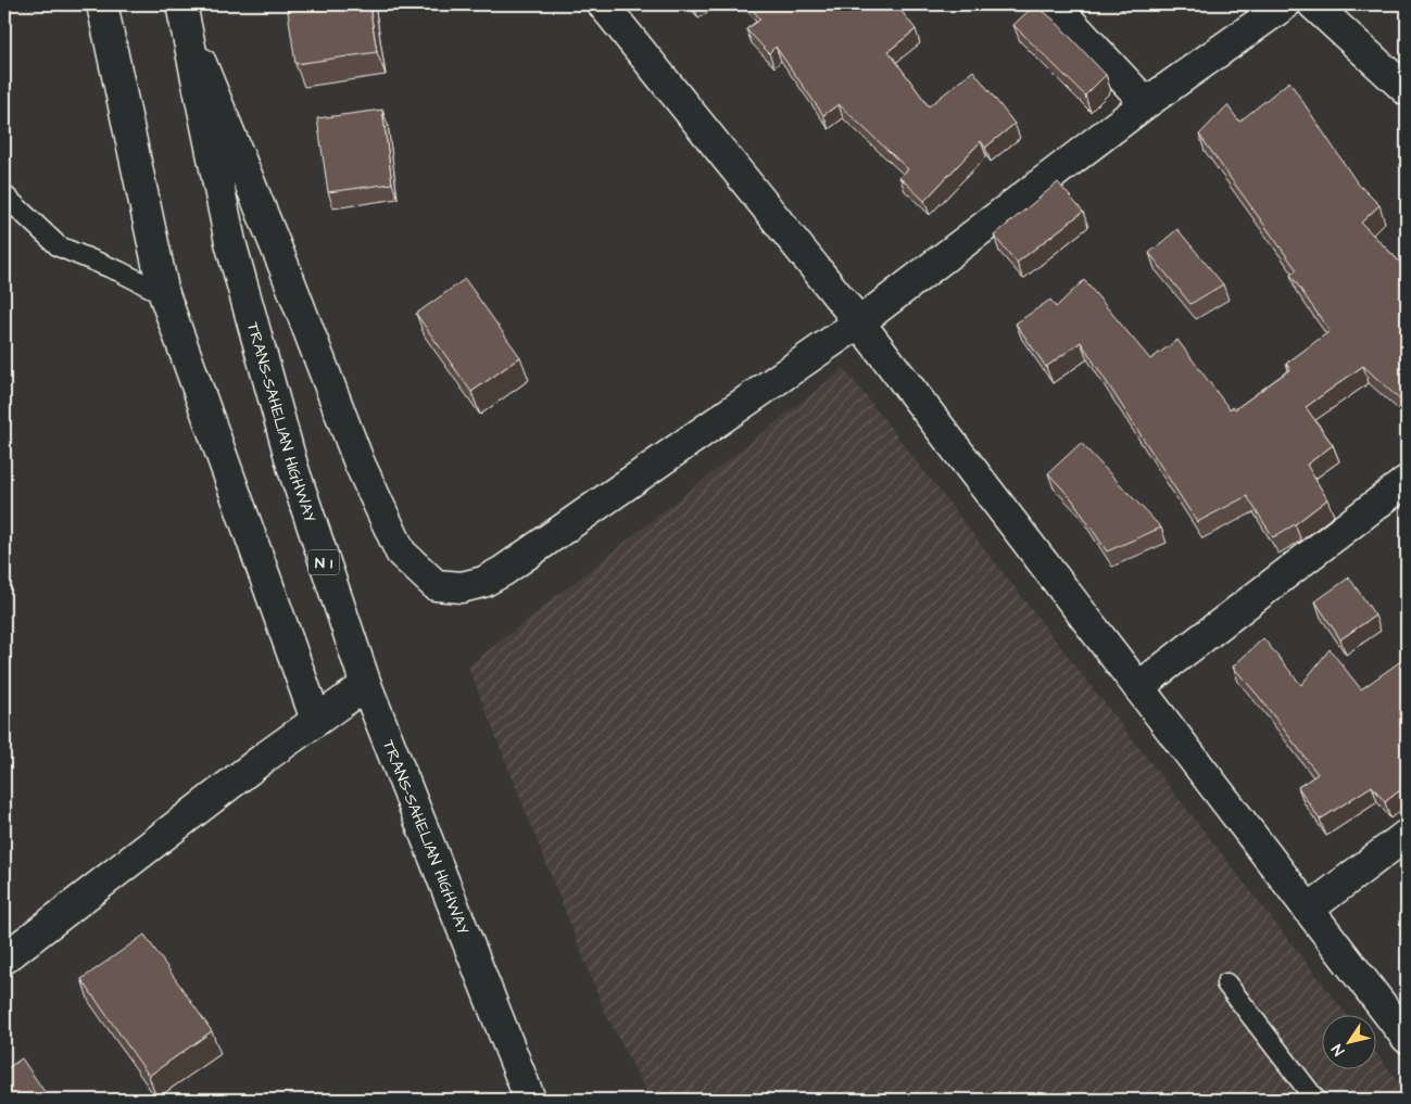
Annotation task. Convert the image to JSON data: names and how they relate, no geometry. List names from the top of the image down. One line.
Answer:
{"streets":{"main road":["TRANS-SAHELIAN HIGHWAY","N 1"]},"north":"bottom left"}
